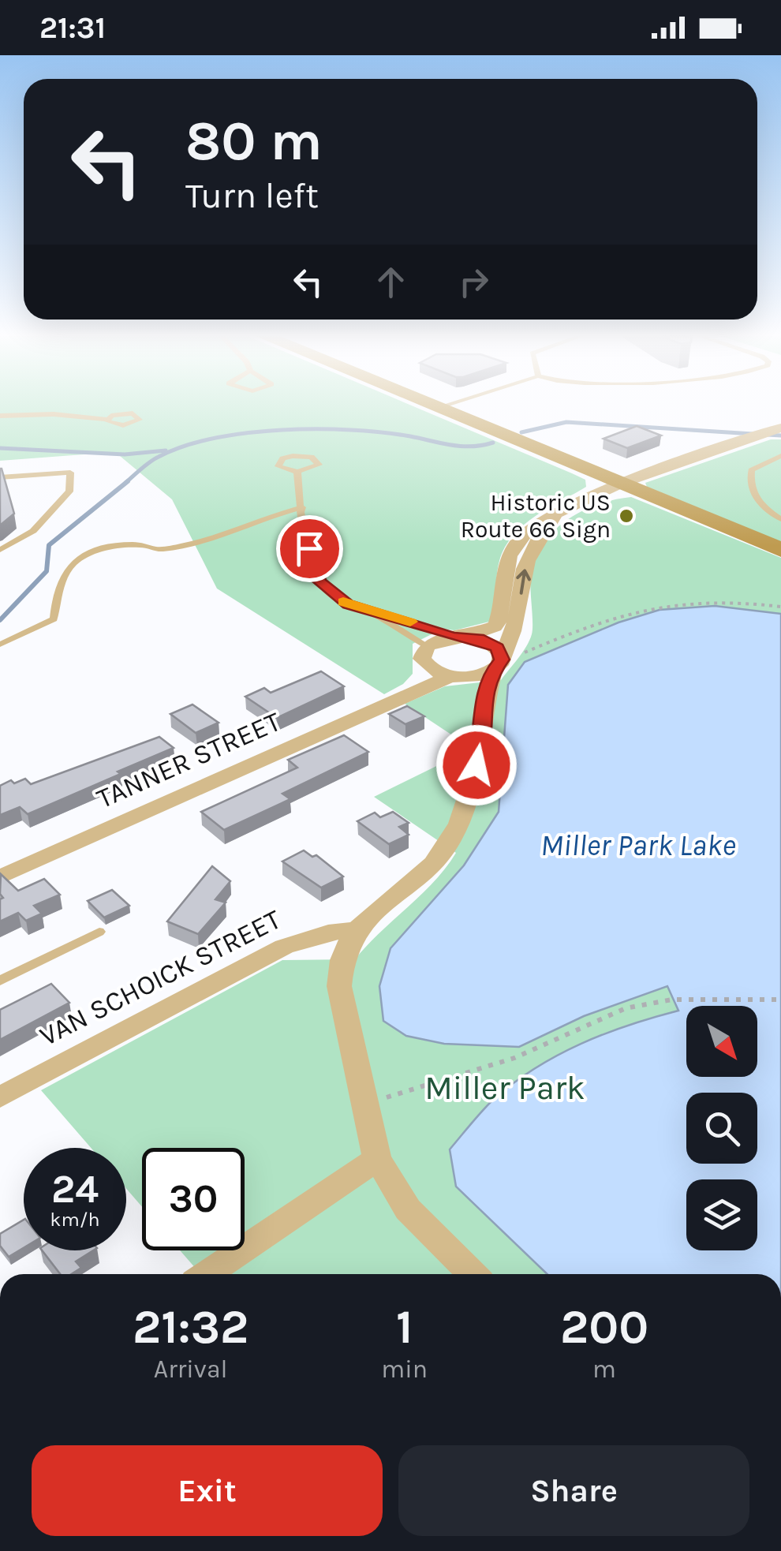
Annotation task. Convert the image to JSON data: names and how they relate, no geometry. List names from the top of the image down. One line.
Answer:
{"streets":{"street":["TANNER STREET","VAN SCHOICK STREET"]},"water":["Miller Park Lake"],"parks":["Miller Park"],"places":["Historic US Route 66 Sign"],"north":"bottom right","page":{"status":"21:31","turn":["80 m","Turn left"],"speed":"24 km/h","limit":"30","eta":["21:32","Arrival","1","min","200","m"],"buttons":["Exit","Share"]}}
